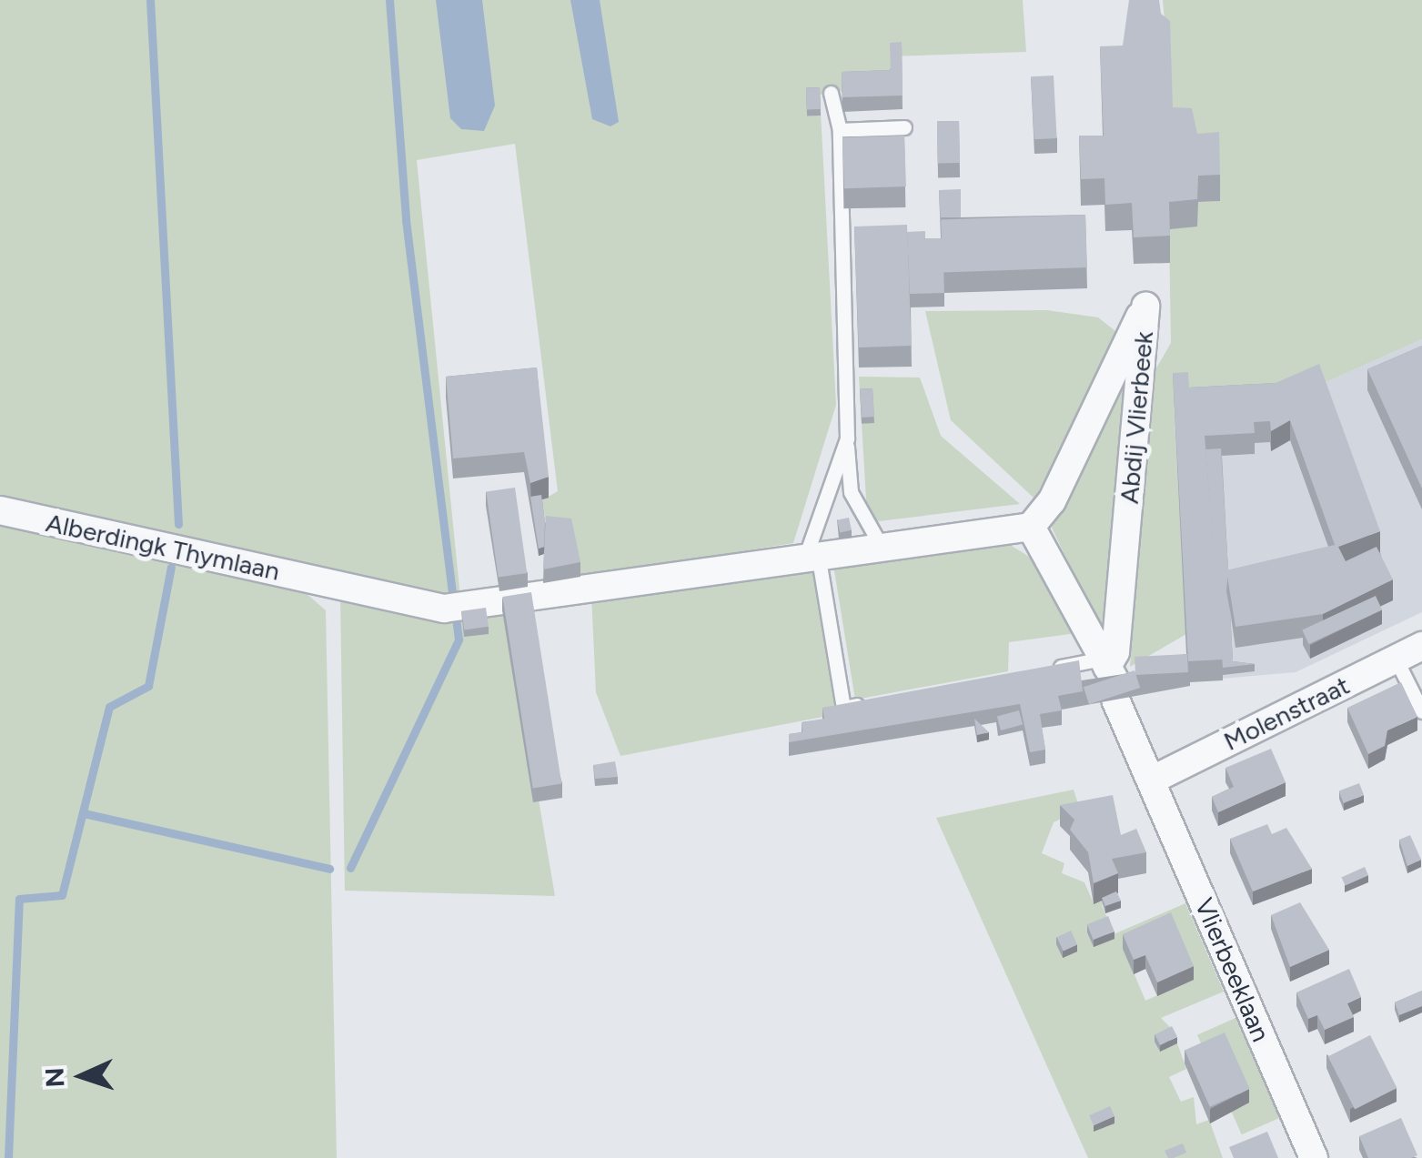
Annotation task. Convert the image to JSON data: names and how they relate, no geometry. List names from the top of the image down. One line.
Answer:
{"streets":{"street":["Abdij Vlierbeek","Alberdingk Thymlaan","Molenstraat","Vlierbeeklaan"]},"crossings":[["Molenstraat","Vlierbeeklaan"]],"north":"left"}
